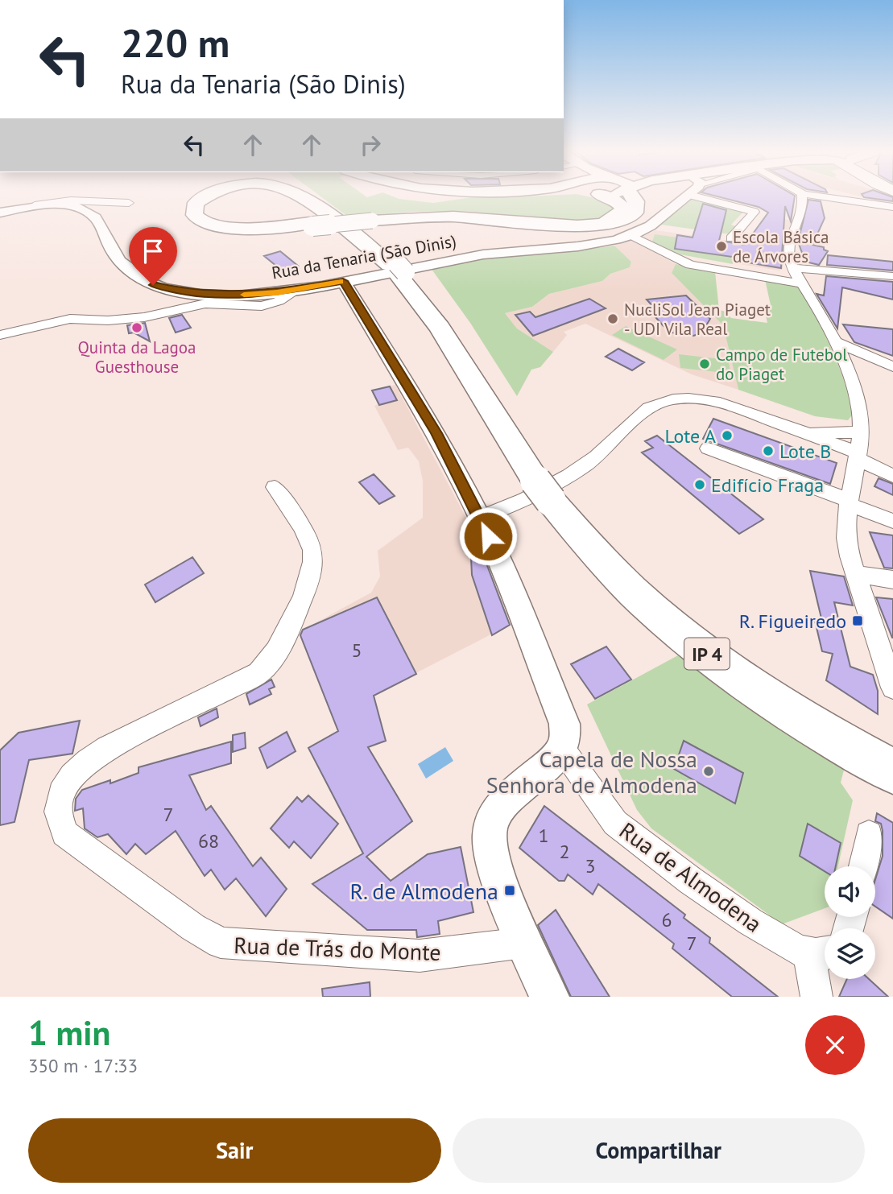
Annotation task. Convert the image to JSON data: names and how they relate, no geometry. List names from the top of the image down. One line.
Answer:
{"streets":{"highway":["IP 4"],"street":["Rua da Tenaria (São Dinis)","Rua de Almodena","Rua de Trás do Monte"]},"places":{"other":["Escola Básica de Árvores","NucliSol Jean Piaget - UDI Vila Real","Quinta da Lagoa Guesthouse","Campo de Futebol do Piaget","Lote A","Lote B","Edifício Fraga","Capela de Nossa Senhora de Almodena"],"transit":["R. Figueiredo","R. de Almodena"]},"house_numbers":["5","7","1","68","2","3","6","7"],"page":{"turn":["220 m","Rua da Tenaria (São Dinis)"],"heading":["1 min","350 m · 17:33"],"buttons":["Sair","Compartilhar"]}}
